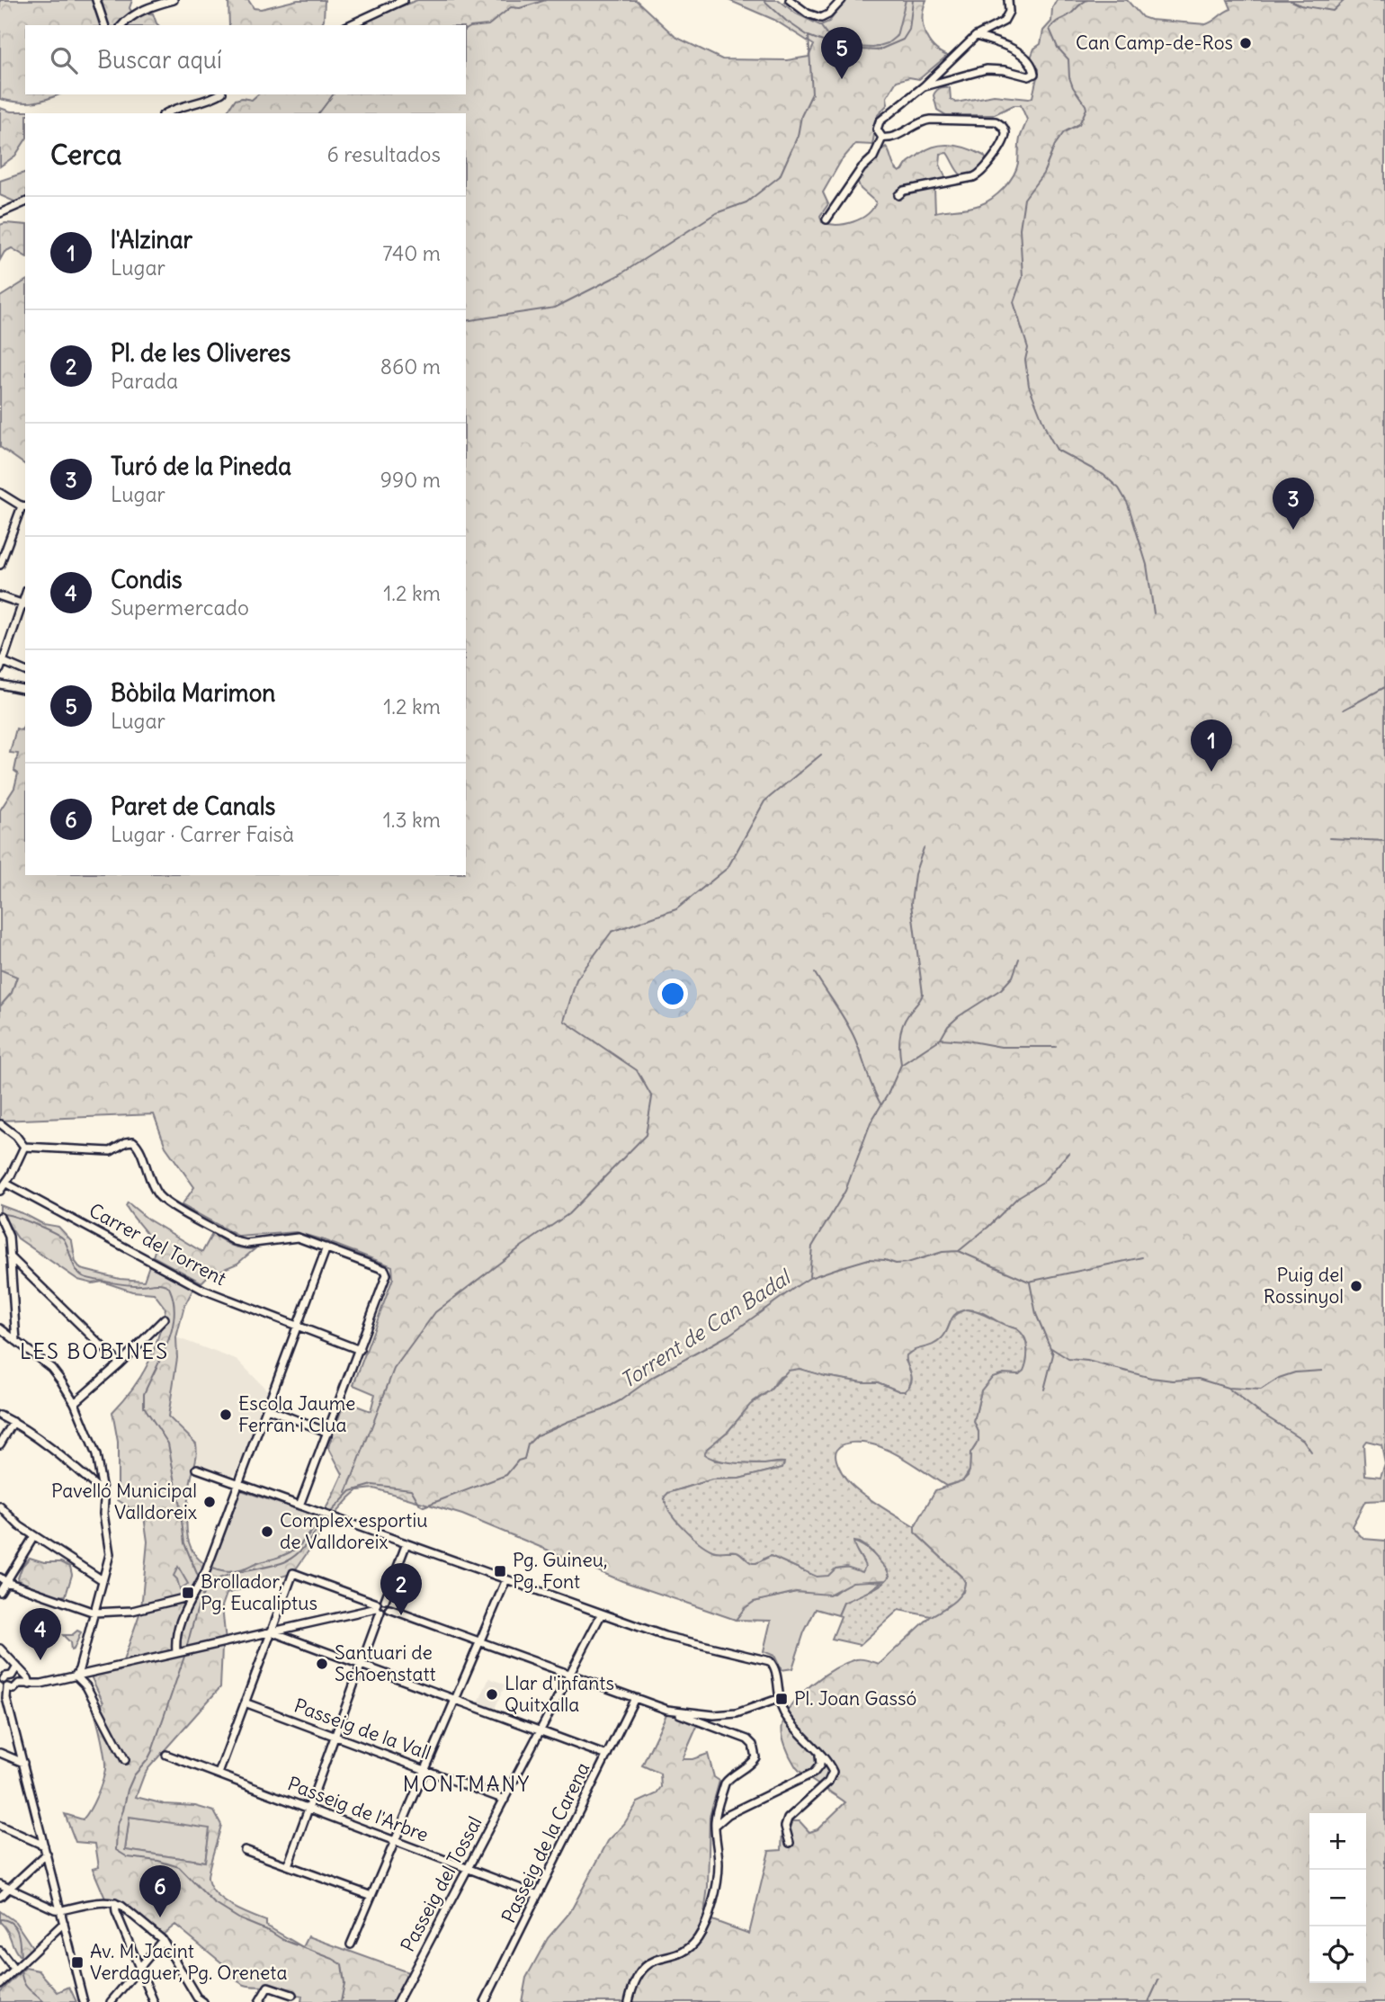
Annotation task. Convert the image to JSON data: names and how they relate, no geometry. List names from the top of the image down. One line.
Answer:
{"streets":{"street":["Carrer del Torrent","Passeig de la Vall","Passeig de l'Arbre","Passeig de la Carena","Passeig del Tossal"]},"crossings":[["Passeig de la Vall","Passeig del Tossal"],["Passeig de l'Arbre","Passeig de la Carena"],["Passeig de l'Arbre","Passeig del Tossal"]],"districts":["LES BOBINES","MONTMANY"],"water":["Torrent de Can Badal"],"places":{"other":["Can Camp-de-Ros","Puig del Rossinyol","Escola Jaume Ferran i Clua","Pavelló Municipal Valldoreix","Complex esportiu de Valldoreix","Santuari de Schoenstatt","Llar d'infants Quitxalla"],"transit":["Pg. Guineu, Pg. Font","Brollador, Pg. Eucaliptus","Pl. Joan Gassó","Av. M. Jacint Verdaguer, Pg. Oreneta"]},"page":{"search":"Buscar aquí","pins":["5","3","1","2","4","6"],"heading":["Cerca","6 resultados"],"list":[{"mark":"1","name":"l'Alzinar","note":"Lugar","value":"740 m"},{"mark":"2","name":"Pl. de les Oliveres","note":"Parada","value":"860 m"},{"mark":"3","name":"Turó de la Pineda","note":"Lugar","value":"990 m"},{"mark":"4","name":"Condis","note":"Supermercado","value":"1.2 km"},{"mark":"5","name":"Bòbila Marimon","note":"Lugar","value":"1.2 km"},{"mark":"6","name":"Paret de Canals","note":"Lugar · Carrer Faisà","value":"1.3 km"}],"map_buttons":["+","−"]}}
